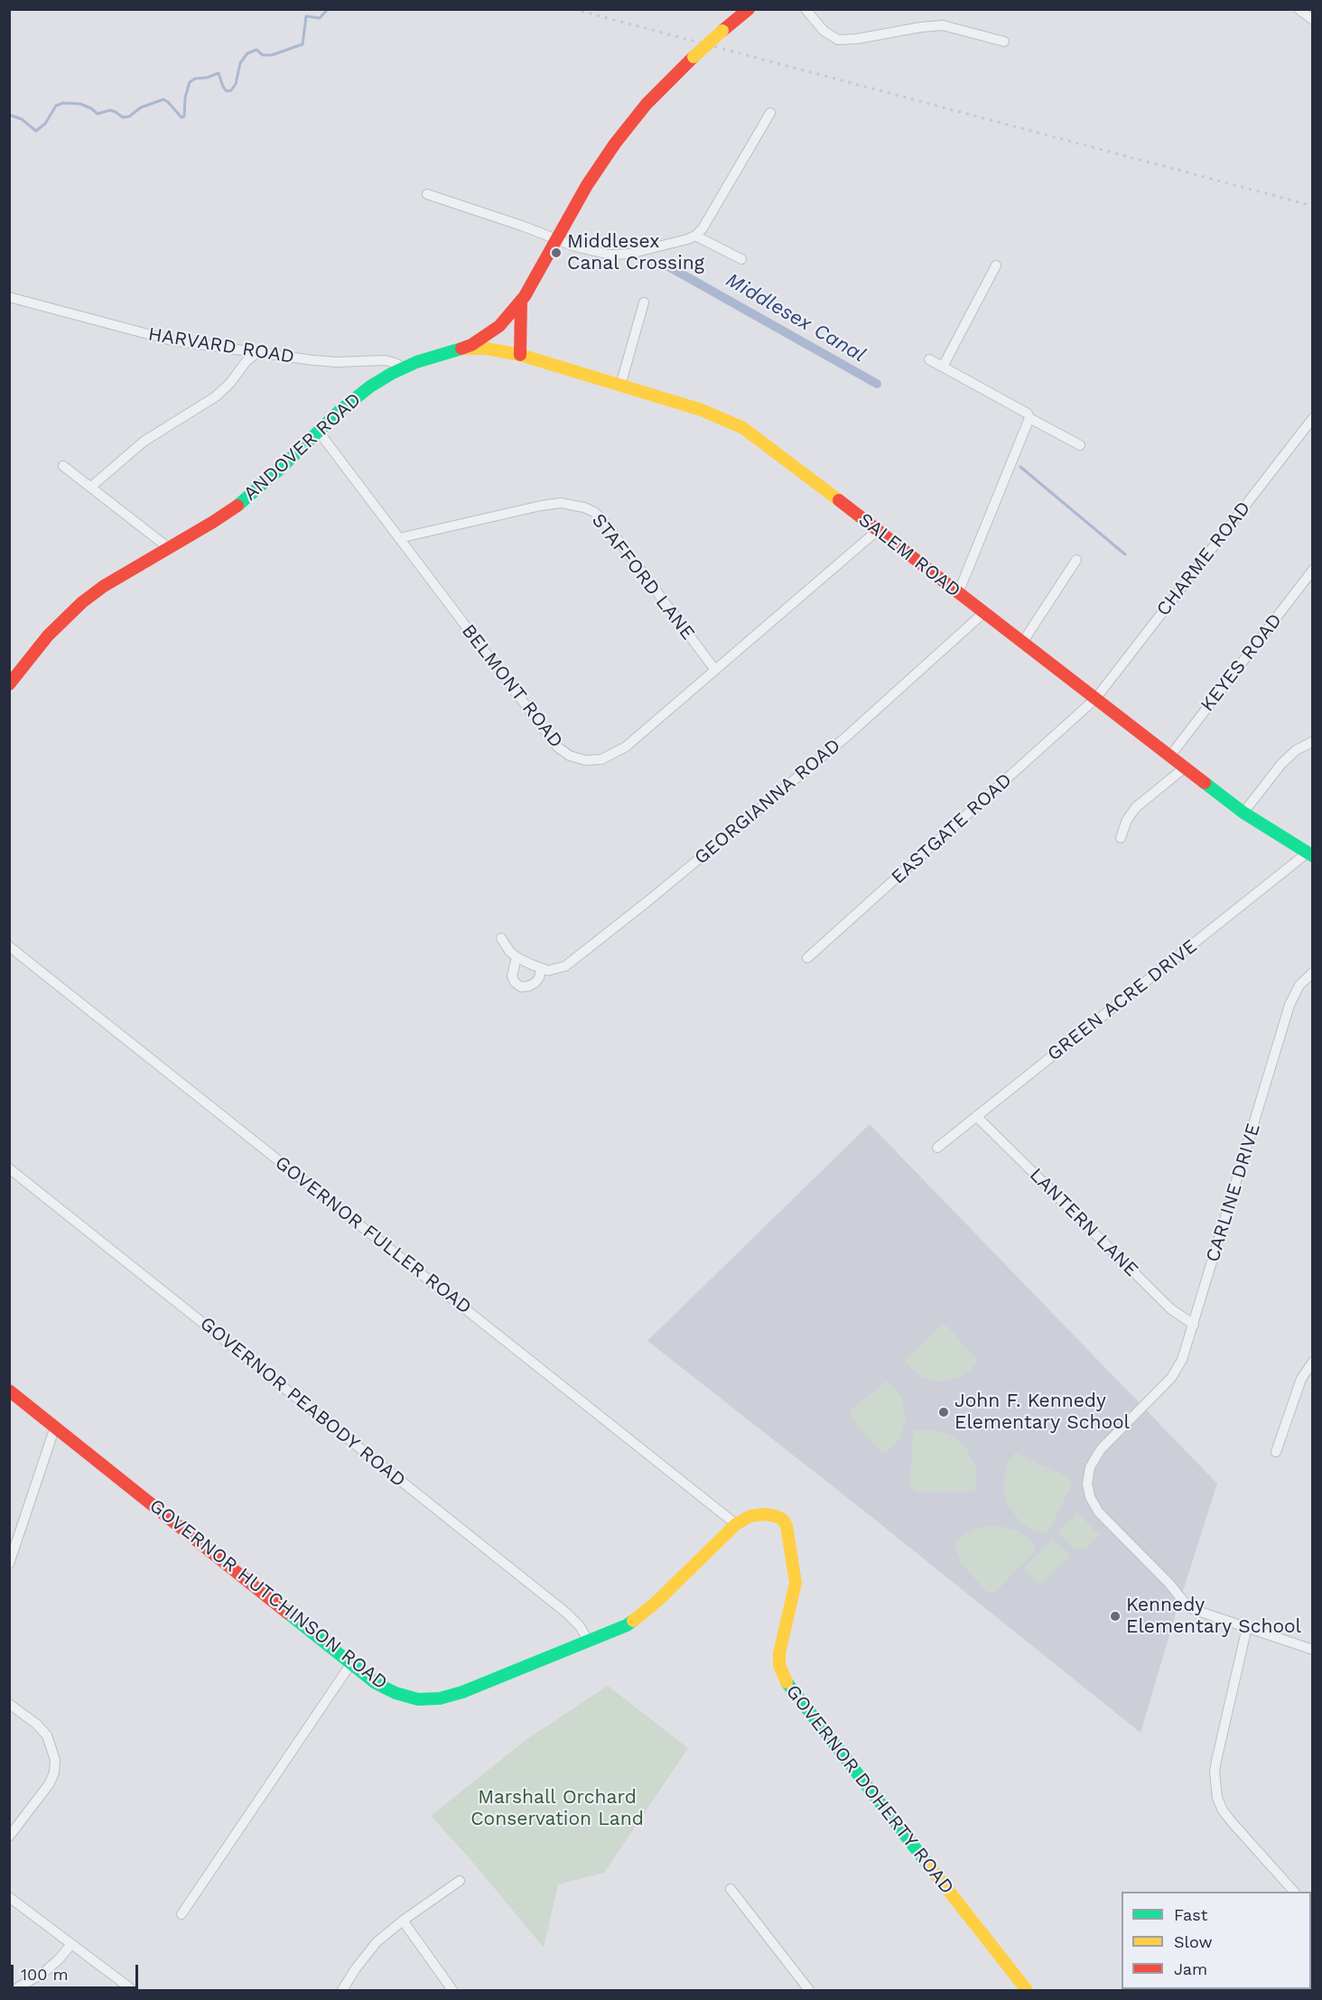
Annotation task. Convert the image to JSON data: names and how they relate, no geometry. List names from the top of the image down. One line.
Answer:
{"streets":{"main road":["ANDOVER ROAD","SALEM ROAD","GOVERNOR HUTCHINSON ROAD","GOVERNOR DOHERTY ROAD"],"street":["HARVARD ROAD","CHARME ROAD","STAFFORD LANE","KEYES ROAD","BELMONT ROAD","GEORGIANNA ROAD","EASTGATE ROAD","GREEN ACRE DRIVE","CARLINE DRIVE","LANTERN LANE","GOVERNOR FULLER ROAD","GOVERNOR PEABODY ROAD"]},"crossings":[["HARVARD ROAD","ANDOVER ROAD"],["ANDOVER ROAD","SALEM ROAD"],["ANDOVER ROAD","BELMONT ROAD"],["SALEM ROAD","CHARME ROAD"],["SALEM ROAD","KEYES ROAD"],["SALEM ROAD","BELMONT ROAD"],["SALEM ROAD","GEORGIANNA ROAD"],["SALEM ROAD","EASTGATE ROAD"],["SALEM ROAD","GREEN ACRE DRIVE"],["CHARME ROAD","EASTGATE ROAD"],["STAFFORD LANE","BELMONT ROAD"],["GREEN ACRE DRIVE","LANTERN LANE"],["CARLINE DRIVE","LANTERN LANE"],["GOVERNOR FULLER ROAD","GOVERNOR HUTCHINSON ROAD"],["GOVERNOR FULLER ROAD","GOVERNOR DOHERTY ROAD"],["GOVERNOR PEABODY ROAD","GOVERNOR HUTCHINSON ROAD"],["GOVERNOR HUTCHINSON ROAD","GOVERNOR DOHERTY ROAD"]],"water":["Middlesex Canal"],"parks":["Marshall Orchard Conservation Land"],"places":["Middlesex Canal Crossing","John F. Kennedy Elementary School","Kennedy Elementary School"],"legend":["Fast","Slow","Jam"],"scale_bar":"100 m"}
